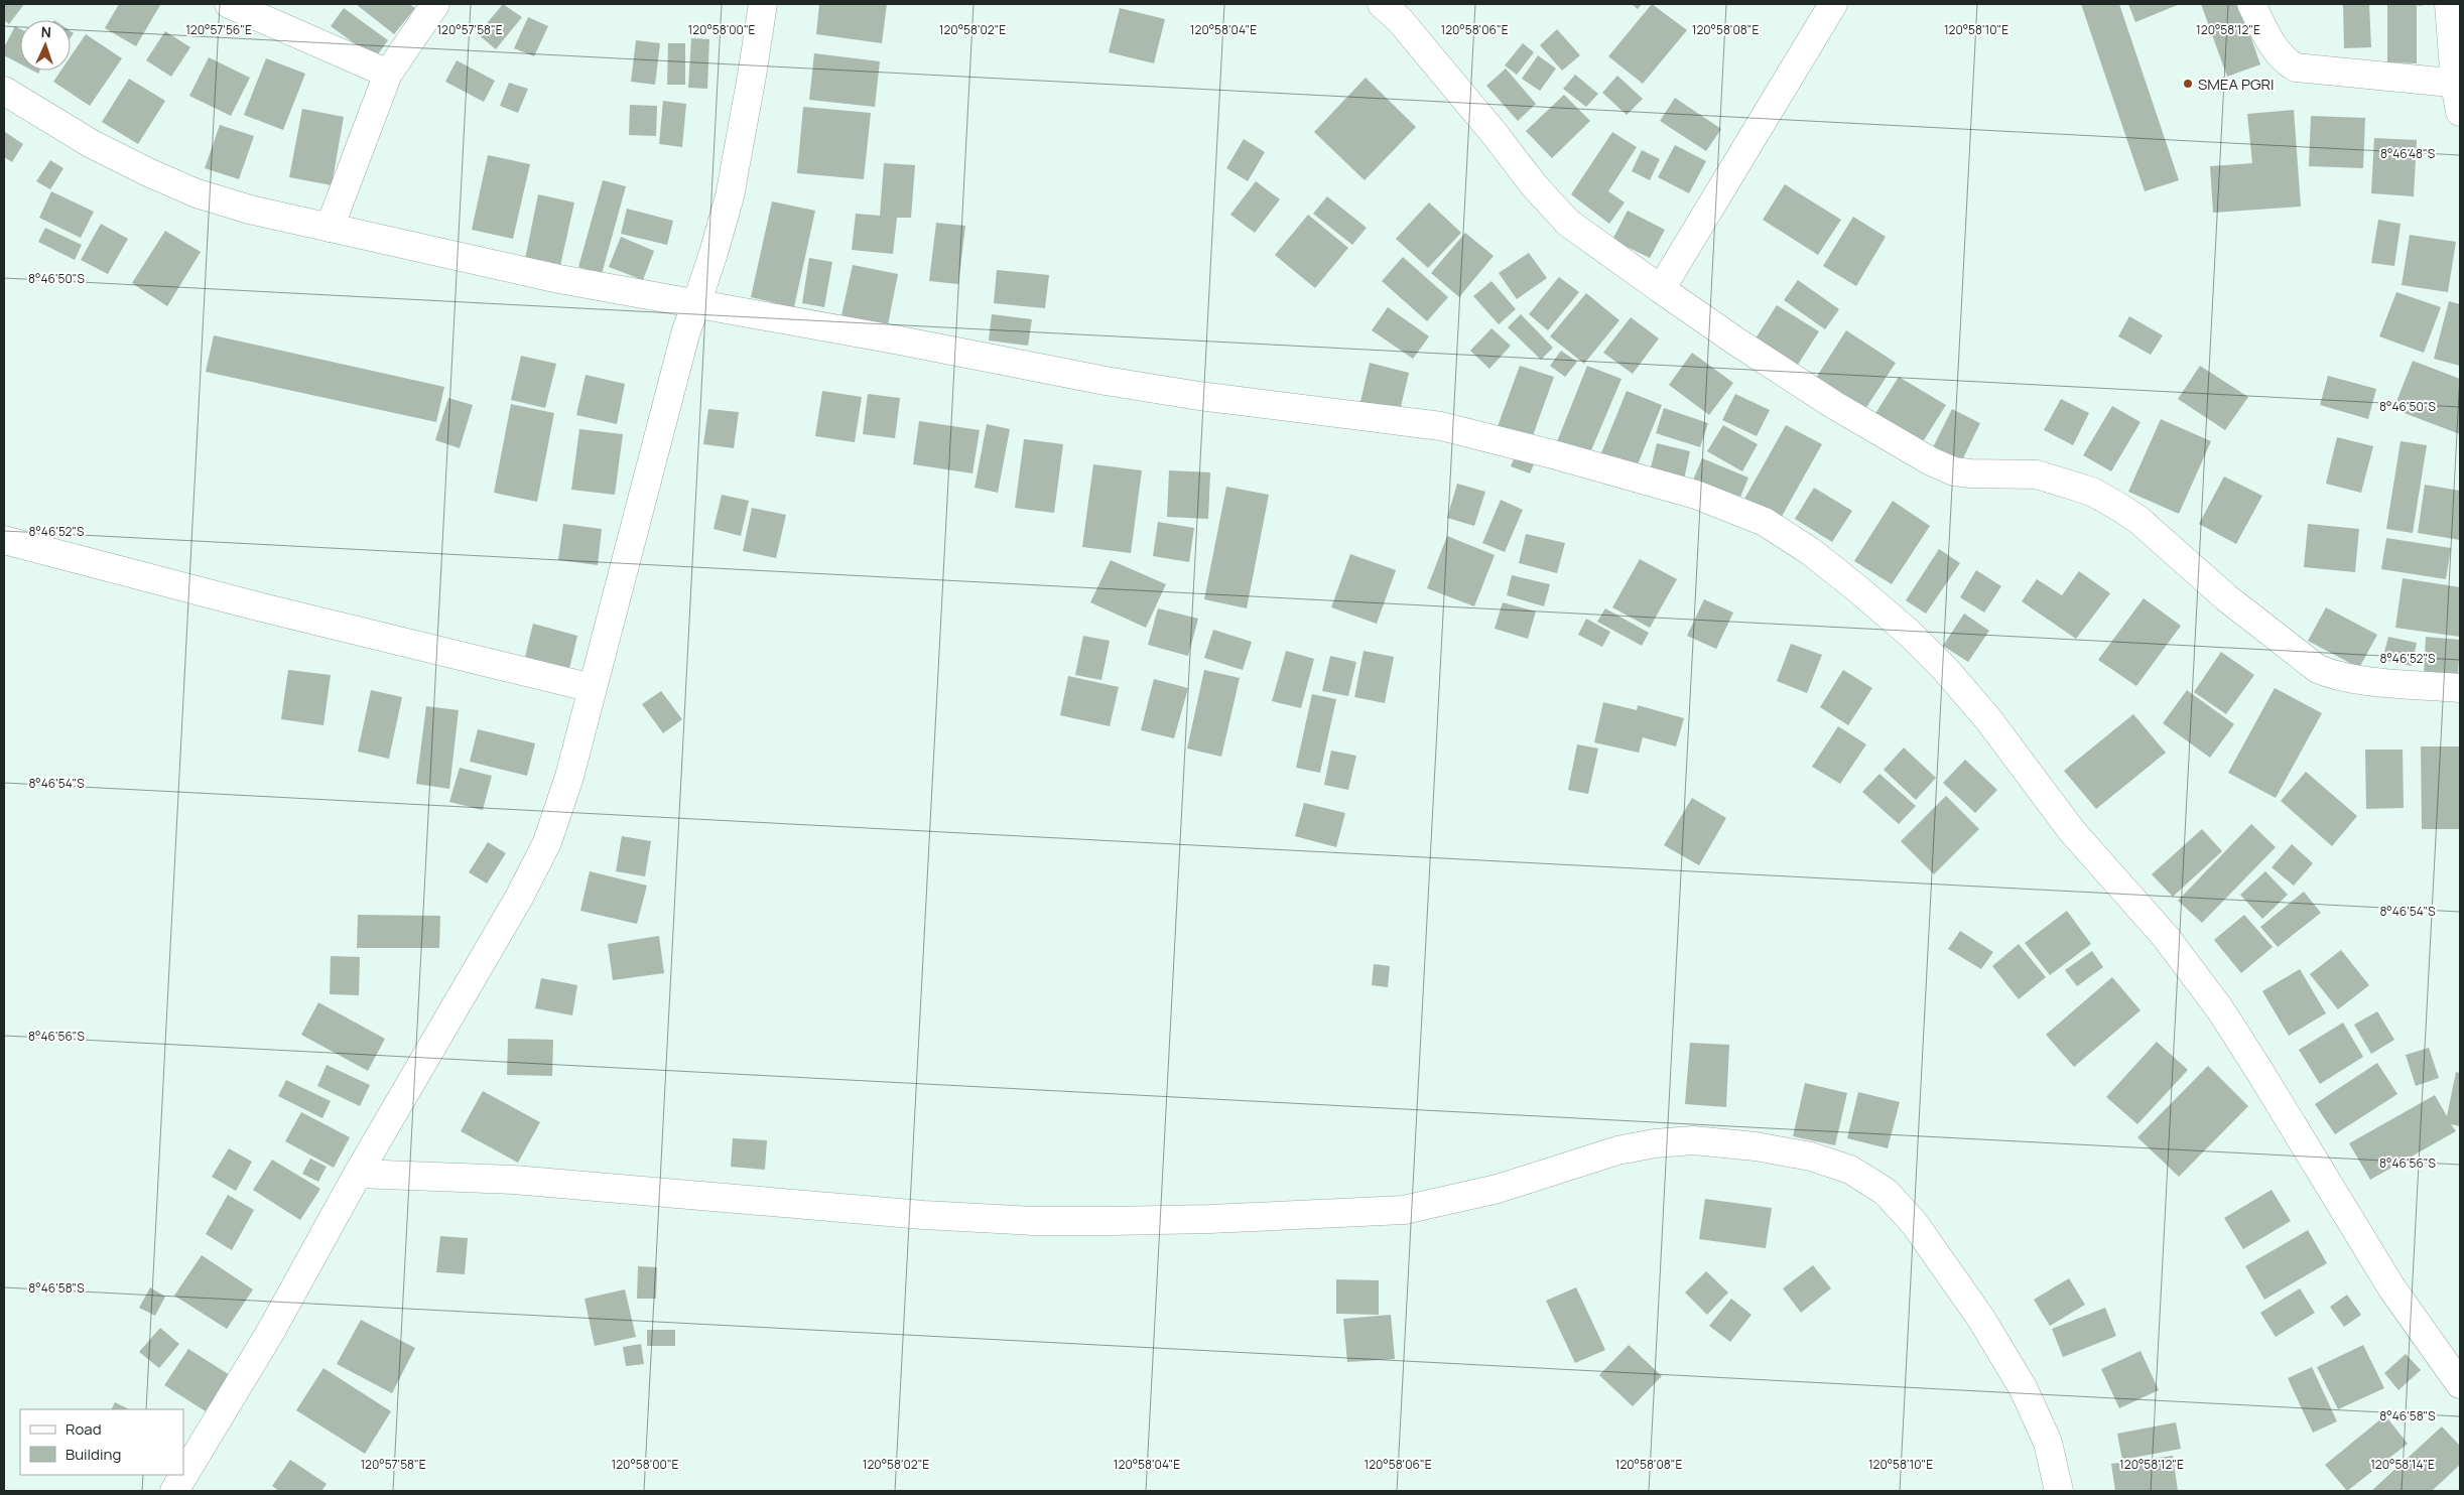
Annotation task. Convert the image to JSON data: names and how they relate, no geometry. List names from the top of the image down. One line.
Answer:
{"places":["SMEA PGRI"],"legend":["Road","Building"],"north":"top","coordinates":["120°57'56\"E","120°57'58\"E","120°58'00\"E","120°58'02\"E","120°58'04\"E","120°58'06\"E","120°58'08\"E","120°58'10\"E","120°58'12\"E","8°46'48\"S","8°46'50\"S","8°46'52\"S","8°46'54\"S","8°46'56\"S","8°46'58\"S","120°58'14\"E"]}
